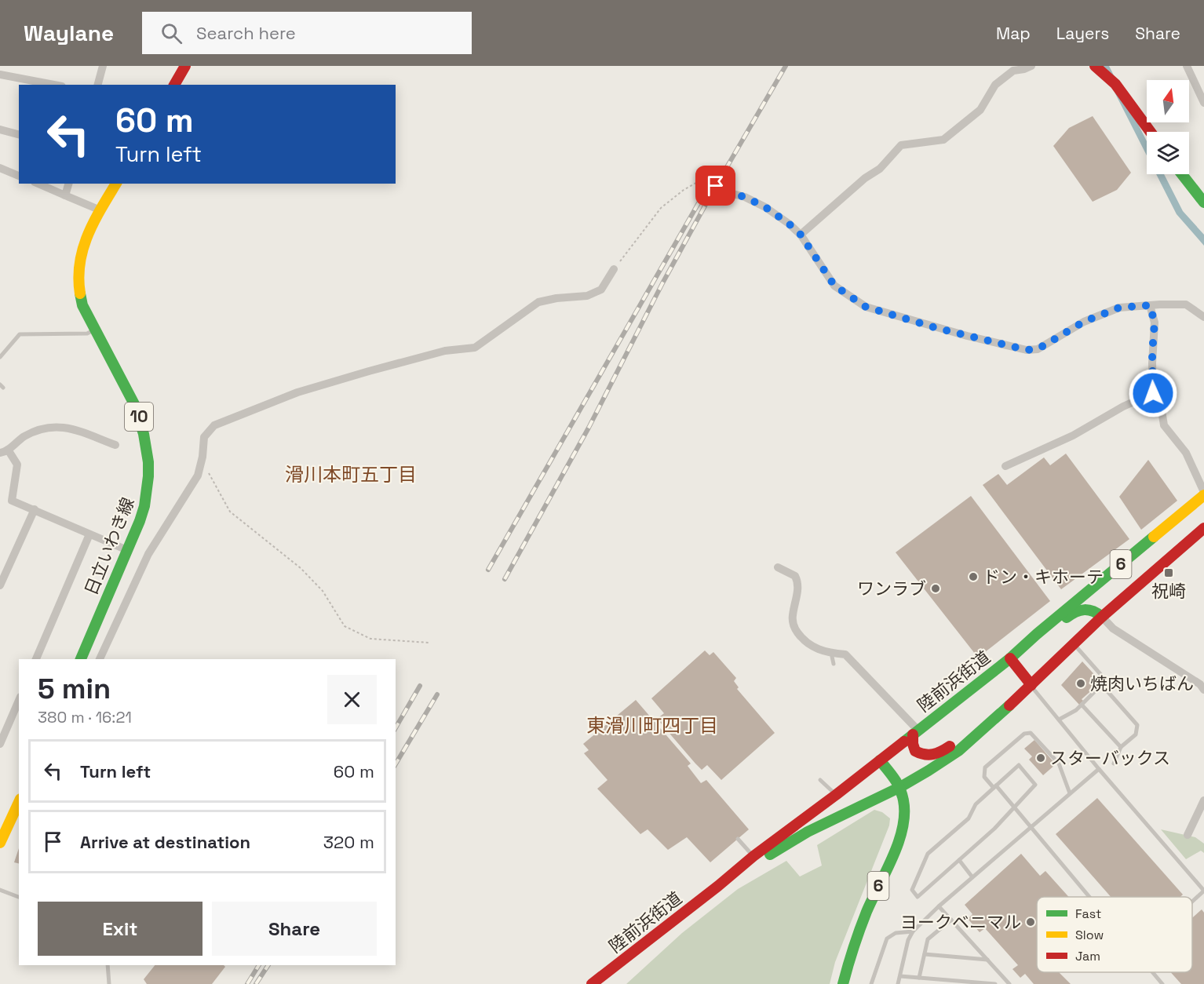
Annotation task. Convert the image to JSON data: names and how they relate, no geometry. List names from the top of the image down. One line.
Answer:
{"streets":{"main road":["10","日立いわき線","6","陸前浜街道"]},"crossings":[["6","陸前浜街道"]],"districts":["滑川本町五丁目","東滑川町四丁目"],"places":{"transit":["祝崎"],"other":["ドン・キホーテ","ワンラブ","焼肉いちばん","スターバックス","ヨークベニマル"]},"legend":["Fast","Slow","Jam"],"north":"top","page":{"header":"Waylane","search":"Search here","nav":["Map","Layers","Share"],"turn":["60 m","Turn left"],"heading":["5 min","380 m · 16:21"],"list":[{"name":"Turn left","value":"60 m"},{"name":"Arrive at destination","value":"320 m"}],"buttons":["Exit","Share"]}}
